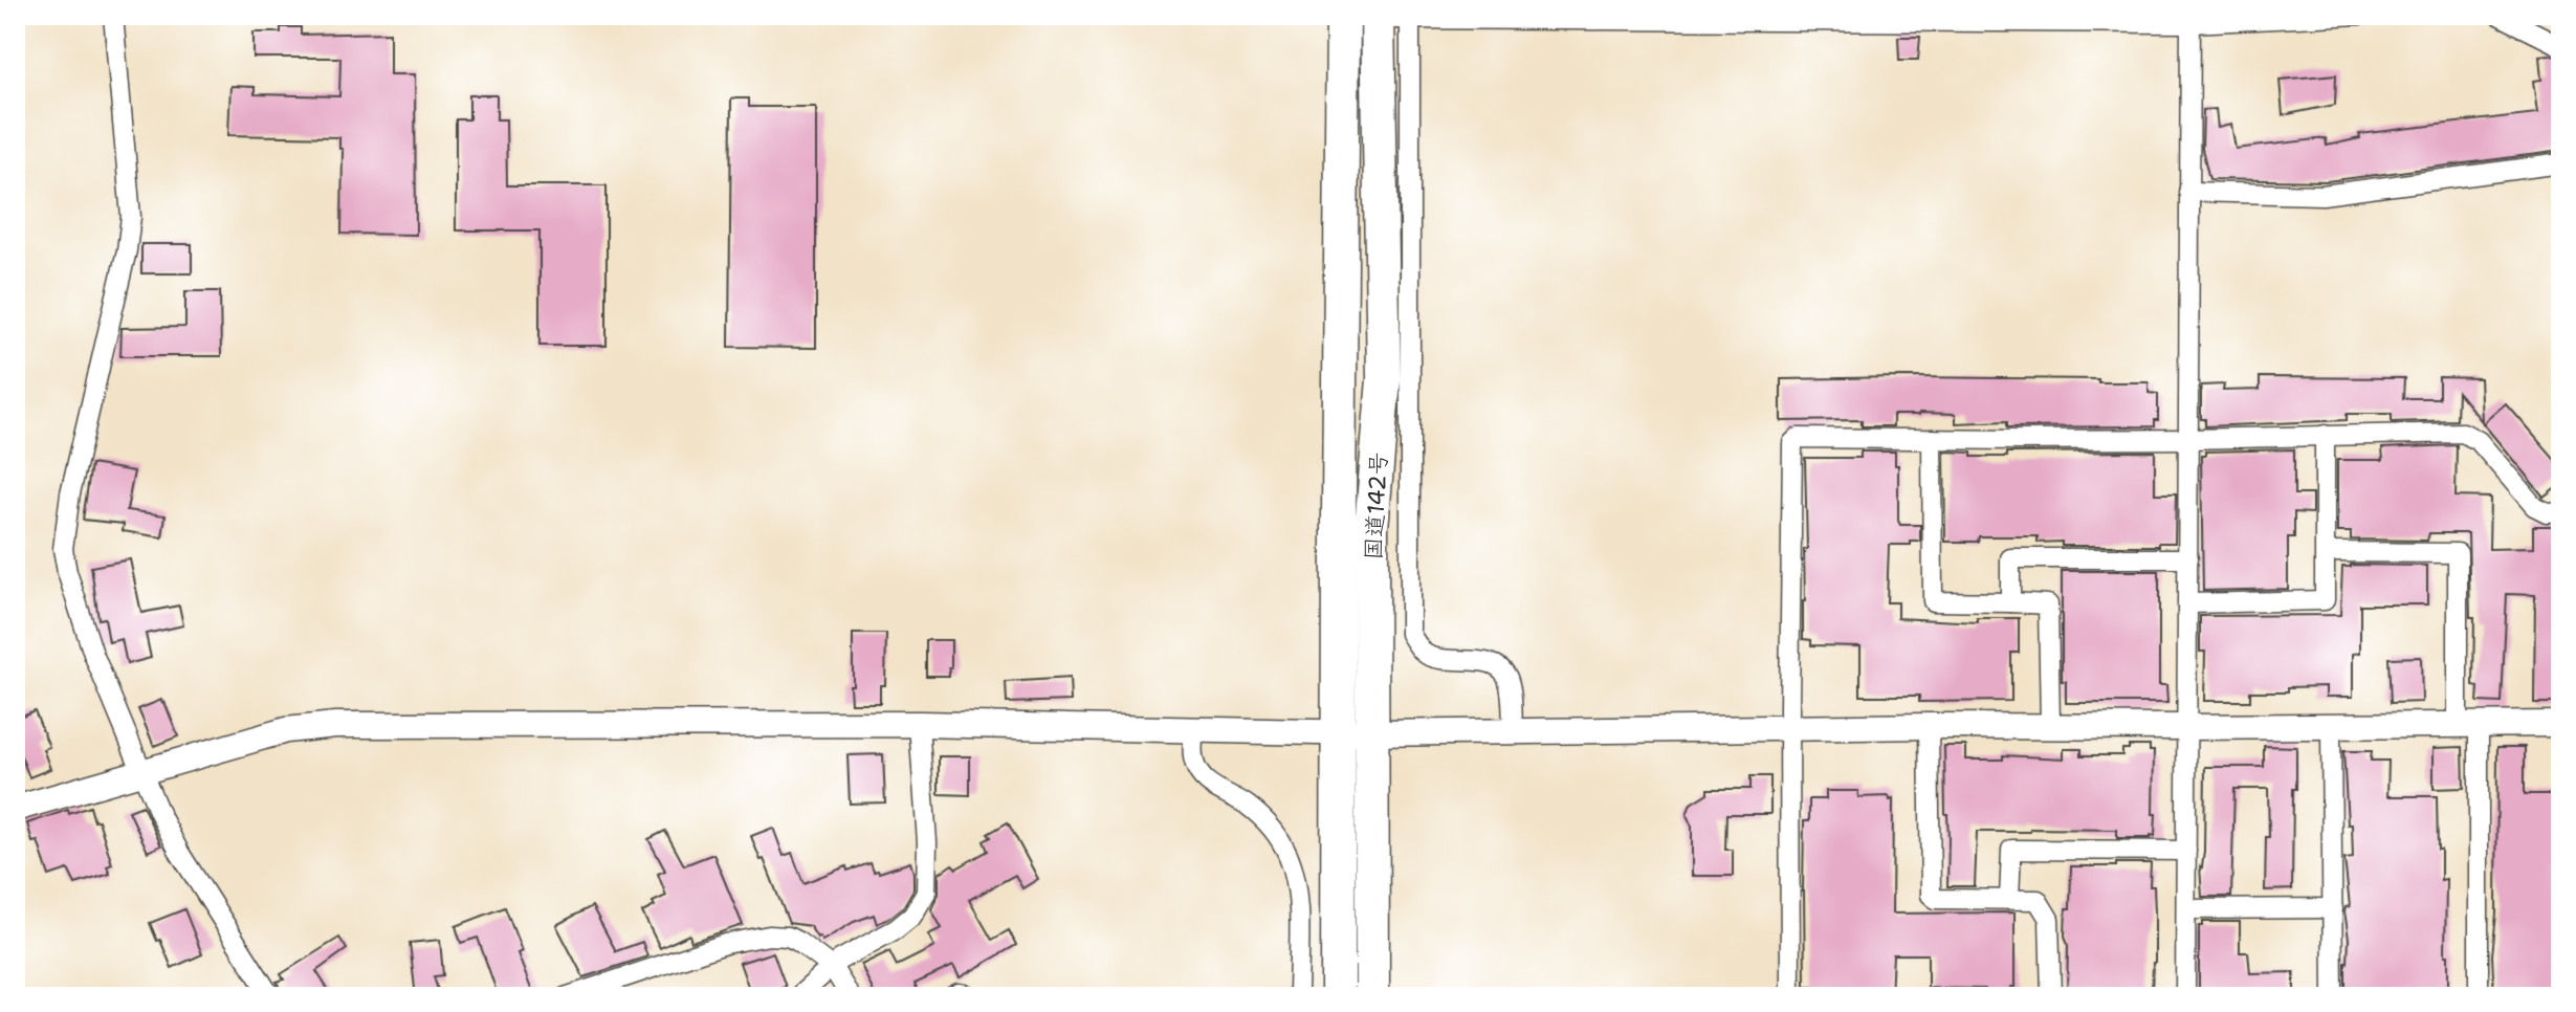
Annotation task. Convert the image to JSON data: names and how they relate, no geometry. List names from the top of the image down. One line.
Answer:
{"streets":{"highway":["国道142号"]}}
